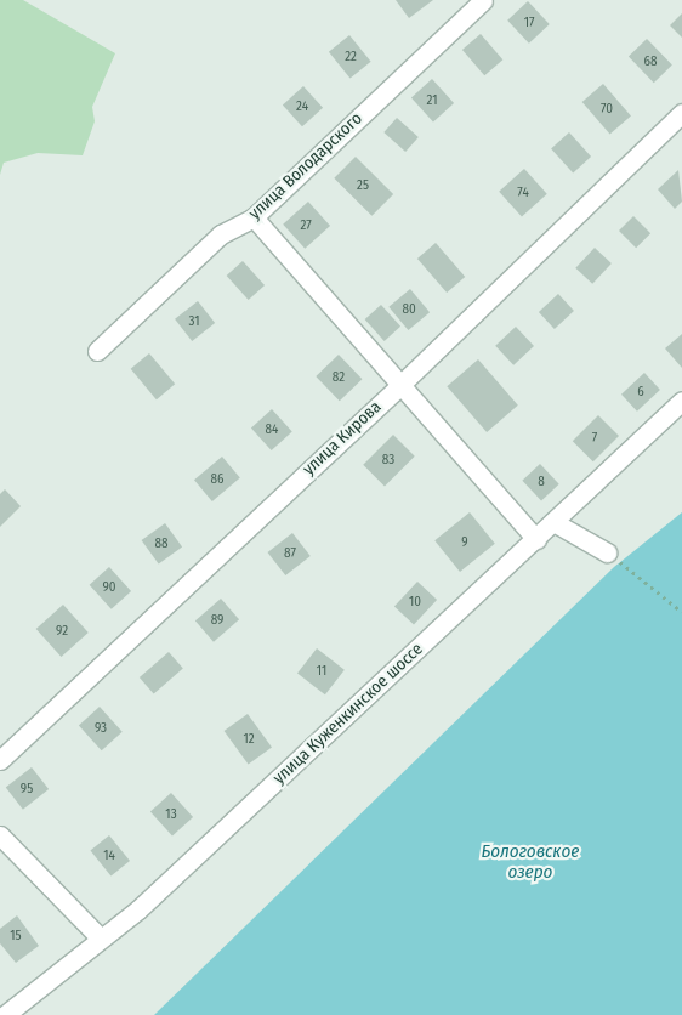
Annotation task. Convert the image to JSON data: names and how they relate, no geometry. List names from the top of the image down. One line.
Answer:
{"streets":{"street":["улица Володарского","улица Кирова","улица Куженкинское шоссе"]},"water":["Бологовское озеро"],"house_numbers":["17","22","68","21","24","70","25","74","27","80","31","82","6","84","7","83","86","8","9","88","87","90","10","89","92","11","93","12","95","13","14","15"]}
